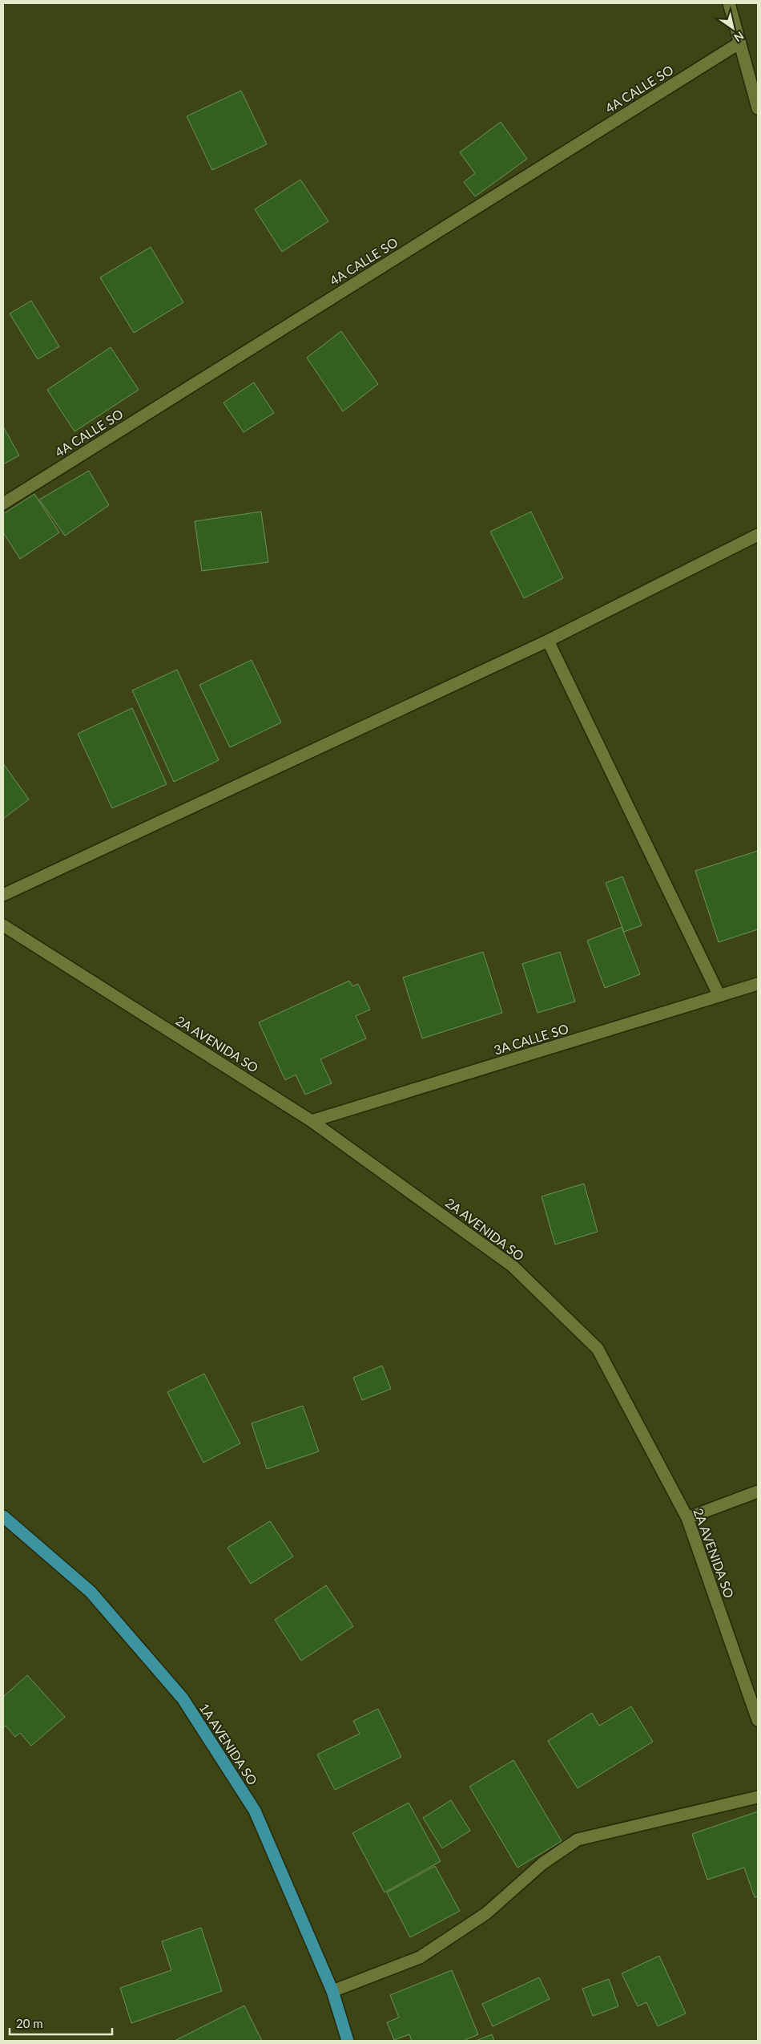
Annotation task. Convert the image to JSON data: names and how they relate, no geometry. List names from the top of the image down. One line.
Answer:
{"streets":{"main road":["1A AVENIDA SO"],"street":["4A CALLE SO","3A CALLE SO","2A AVENIDA SO"]},"crossings":[["3A CALLE SO","2A AVENIDA SO"]],"scale_bar":"20 m","north":"bottom right"}
